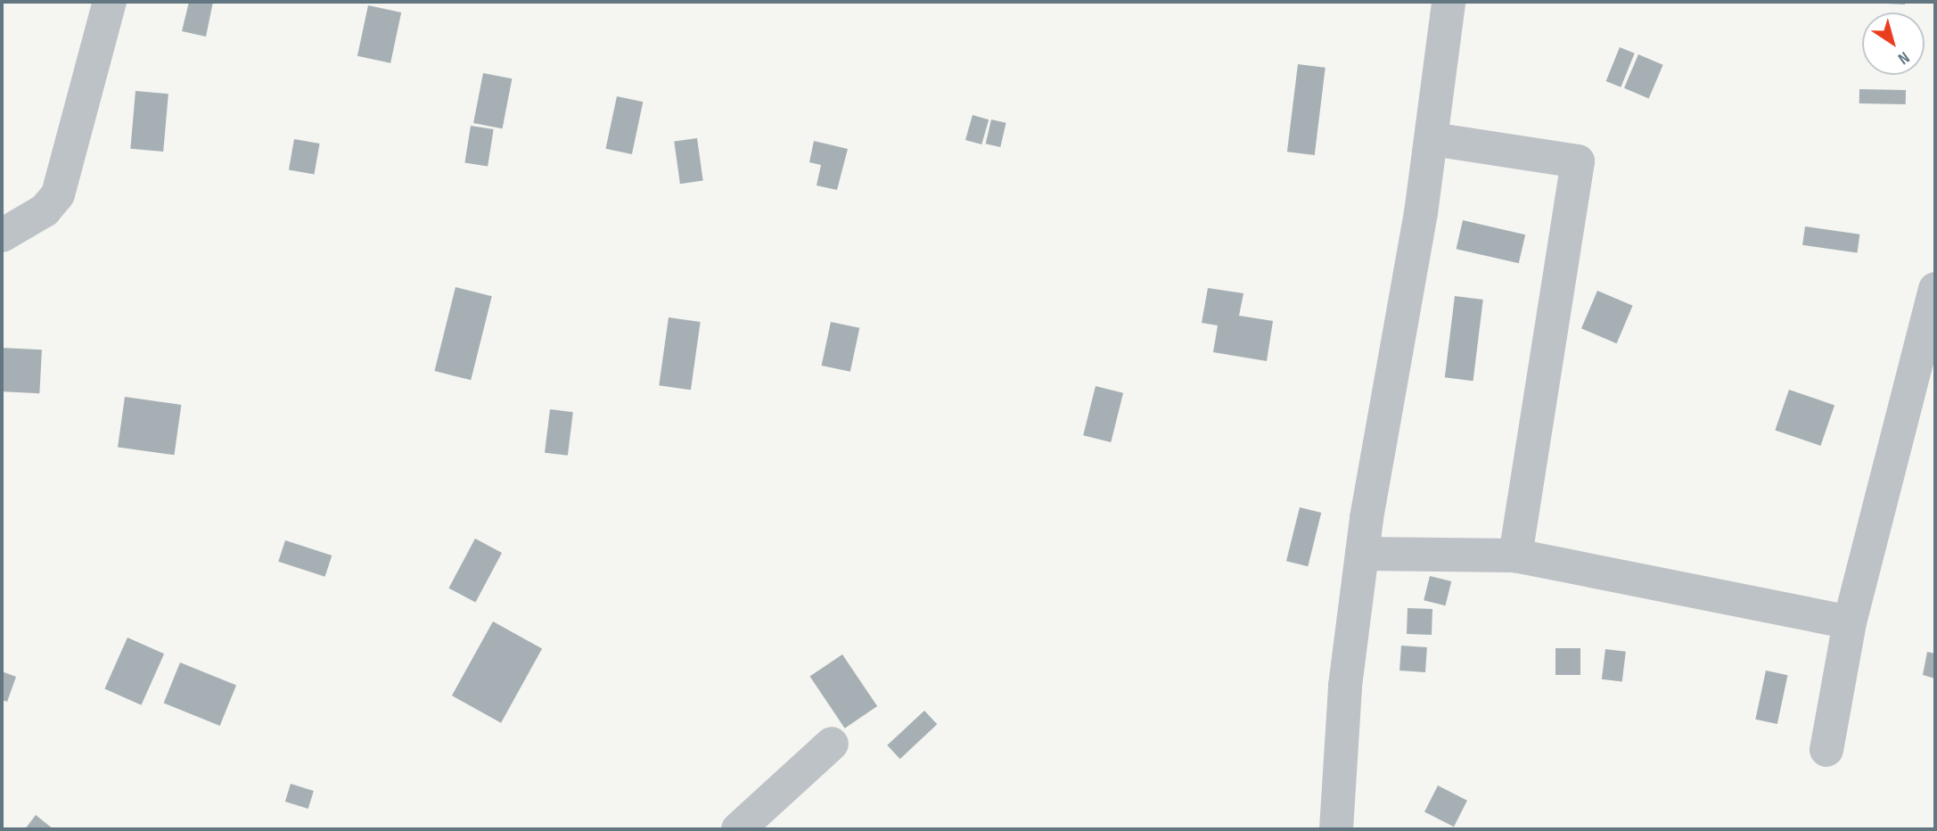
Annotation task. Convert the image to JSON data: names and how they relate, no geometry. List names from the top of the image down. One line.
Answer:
{"north":"bottom right"}
